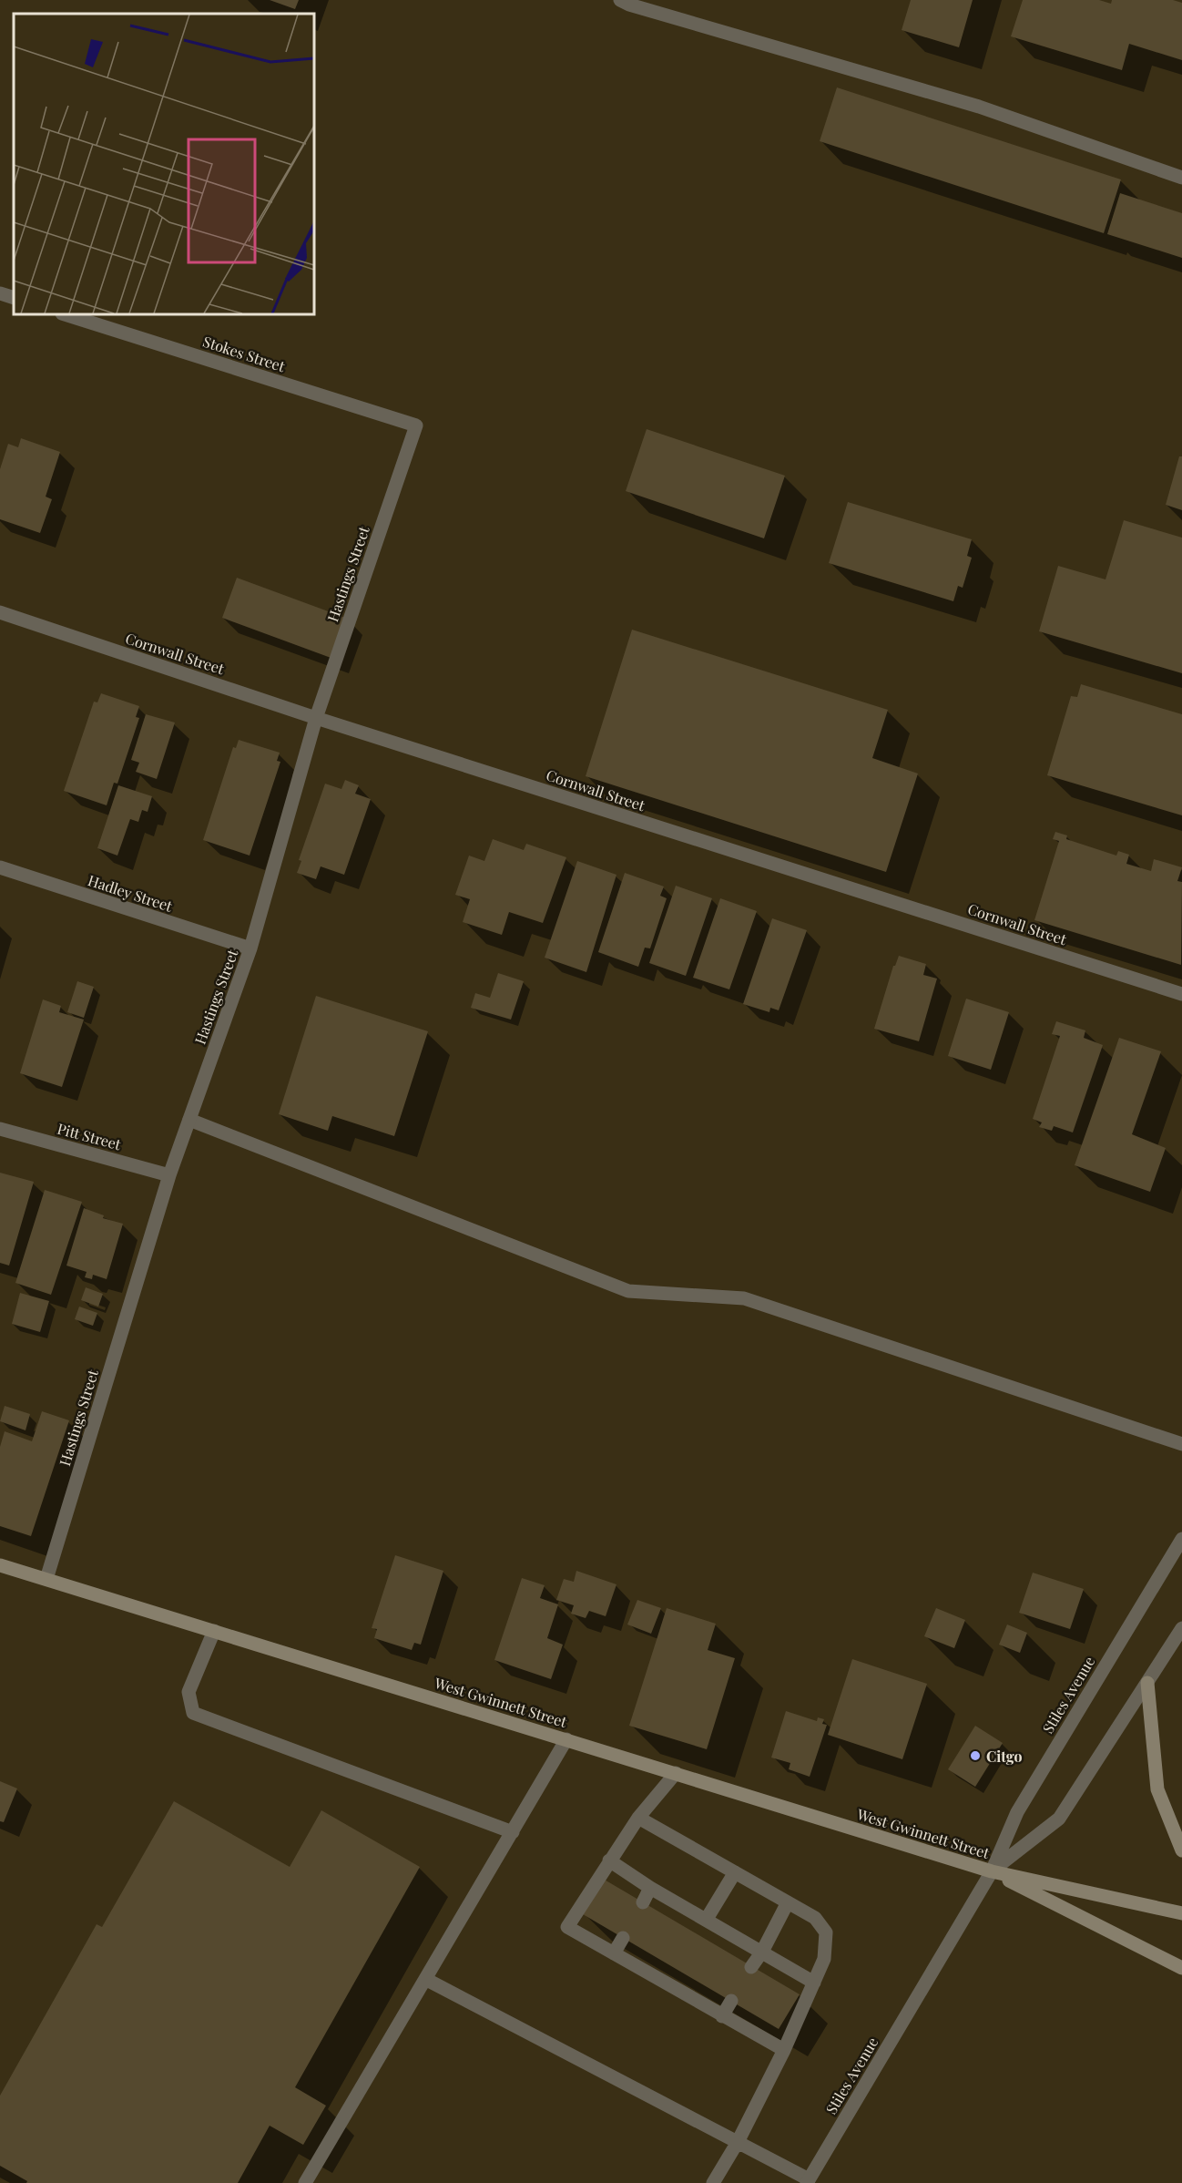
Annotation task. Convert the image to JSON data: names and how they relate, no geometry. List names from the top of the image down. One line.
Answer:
{"streets":{"main road":["West Gwinnett Street"],"street":["Stokes Street","Hastings Street","Cornwall Street","Hadley Street","Pitt Street","Stiles Avenue"]},"crossings":[["Stokes Street","Hastings Street"],["Hastings Street","Cornwall Street"],["Hastings Street","Hadley Street"],["Hastings Street","Pitt Street"],["Hastings Street","West Gwinnett Street"],["Stiles Avenue","West Gwinnett Street"]],"places":["Citgo"]}
